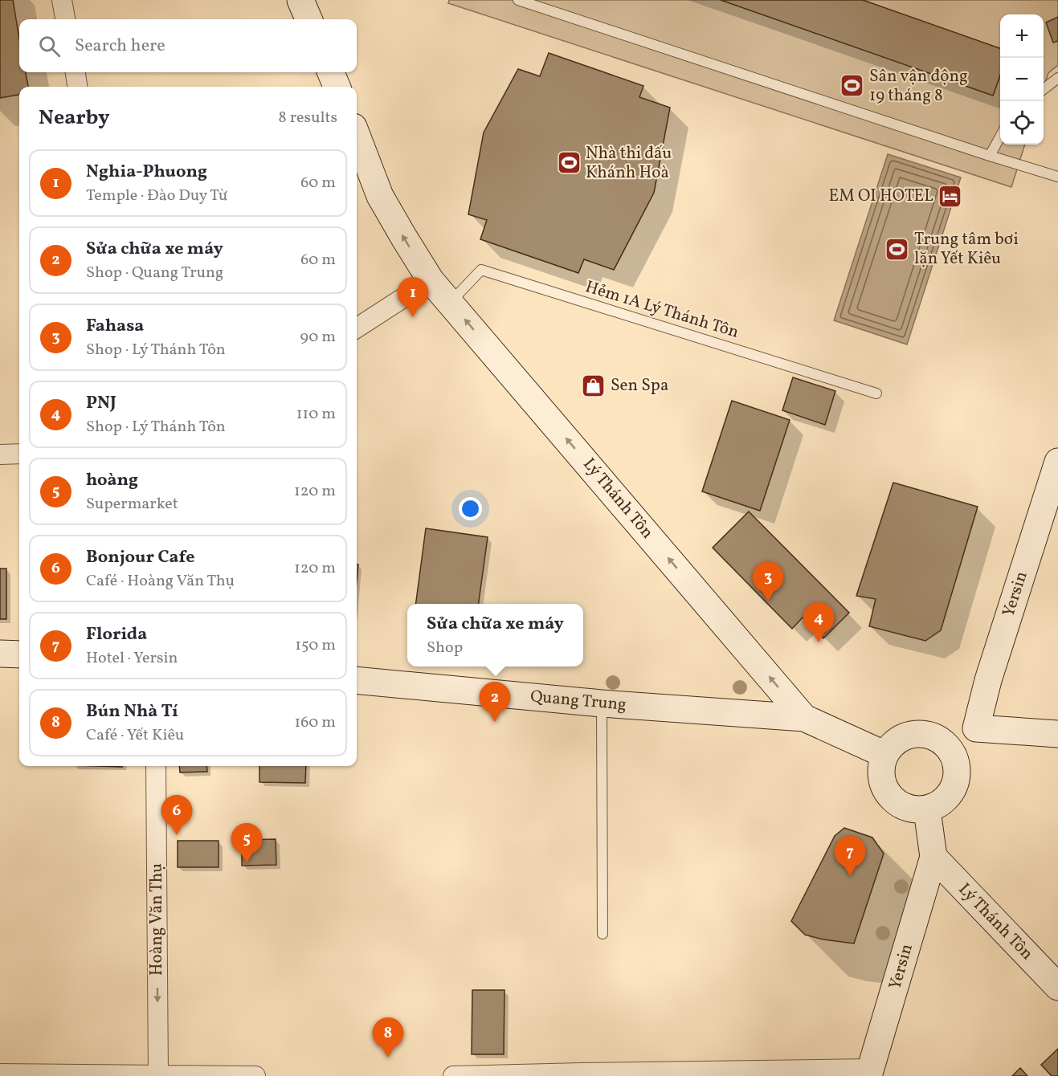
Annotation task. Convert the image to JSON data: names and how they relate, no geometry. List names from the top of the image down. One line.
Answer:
{"streets":{"street":["Lý Thánh Tôn","Yersin","Quang Trung","Hoàng Văn Thụ"],"lane":["Hẻm 1A Lý Thánh Tôn"]},"crossings":[["Hẻm 1A Lý Thánh Tôn","Lý Thánh Tôn"],["Lý Thánh Tôn","Yersin"],["Lý Thánh Tôn","Quang Trung"]],"one_way":["Lý Thánh Tôn","Hoàng Văn Thụ"],"places":{"sports":["Sân vận động 19 tháng 8","Nhà thi đấu Khánh Hoà","Trung tâm bơi lặn Yết Kiêu"],"hotel":["EM OI HOTEL"],"shop":["Sen Spa"]},"page":{"map_buttons":["+","−"],"search":"Search here","heading":["Nearby","8 results"],"list":[{"mark":"1","name":"Nghia-Phuong","note":"Temple · Đào Duy Từ","value":"60 m"},{"mark":"2","name":"Sửa chữa xe máy","note":"Shop · Quang Trung","value":"60 m"},{"mark":"3","name":"Fahasa","note":"Shop · Lý Thánh Tôn","value":"90 m"},{"mark":"4","name":"PNJ","note":"Shop · Lý Thánh Tôn","value":"110 m"},{"mark":"5","name":"hoàng","note":"Supermarket","value":"120 m"},{"mark":"6","name":"Bonjour Cafe","note":"Café · Hoàng Văn Thụ","value":"120 m"},{"mark":"7","name":"Florida","note":"Hotel · Yersin","value":"150 m"},{"mark":"8","name":"Bún Nhà Tí","note":"Café · Yết Kiêu","value":"160 m"}],"pins":["1","3","4","2","6","5","7","8"],"popup":["Sửa chữa xe máy","Shop"]}}
